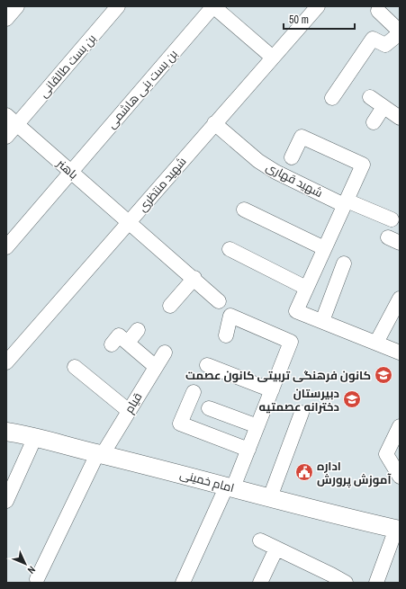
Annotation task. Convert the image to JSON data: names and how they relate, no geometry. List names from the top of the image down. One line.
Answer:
{"streets":{"main road":["امام خمینی"],"street":["بن بست طالقانی","بن بست بنی هاشمی","باهنر","شهید قهاری","شهید منتظری","قیام"]},"crossings":[["بن بست طالقانی","باهنر"],["بن بست بنی هاشمی","باهنر"],["باهنر","شهید منتظری"],["شهید قهاری","شهید منتظری"],["قیام","امام خمینی"]],"places":{"school or university":["کانون فرهنگی تربیتی کانون عصمت","دبیرستان دخترانه عصمتیه"],"public building":["اداره آموزش پرورش"]},"scale_bar":"50 m","north":"bottom right"}
